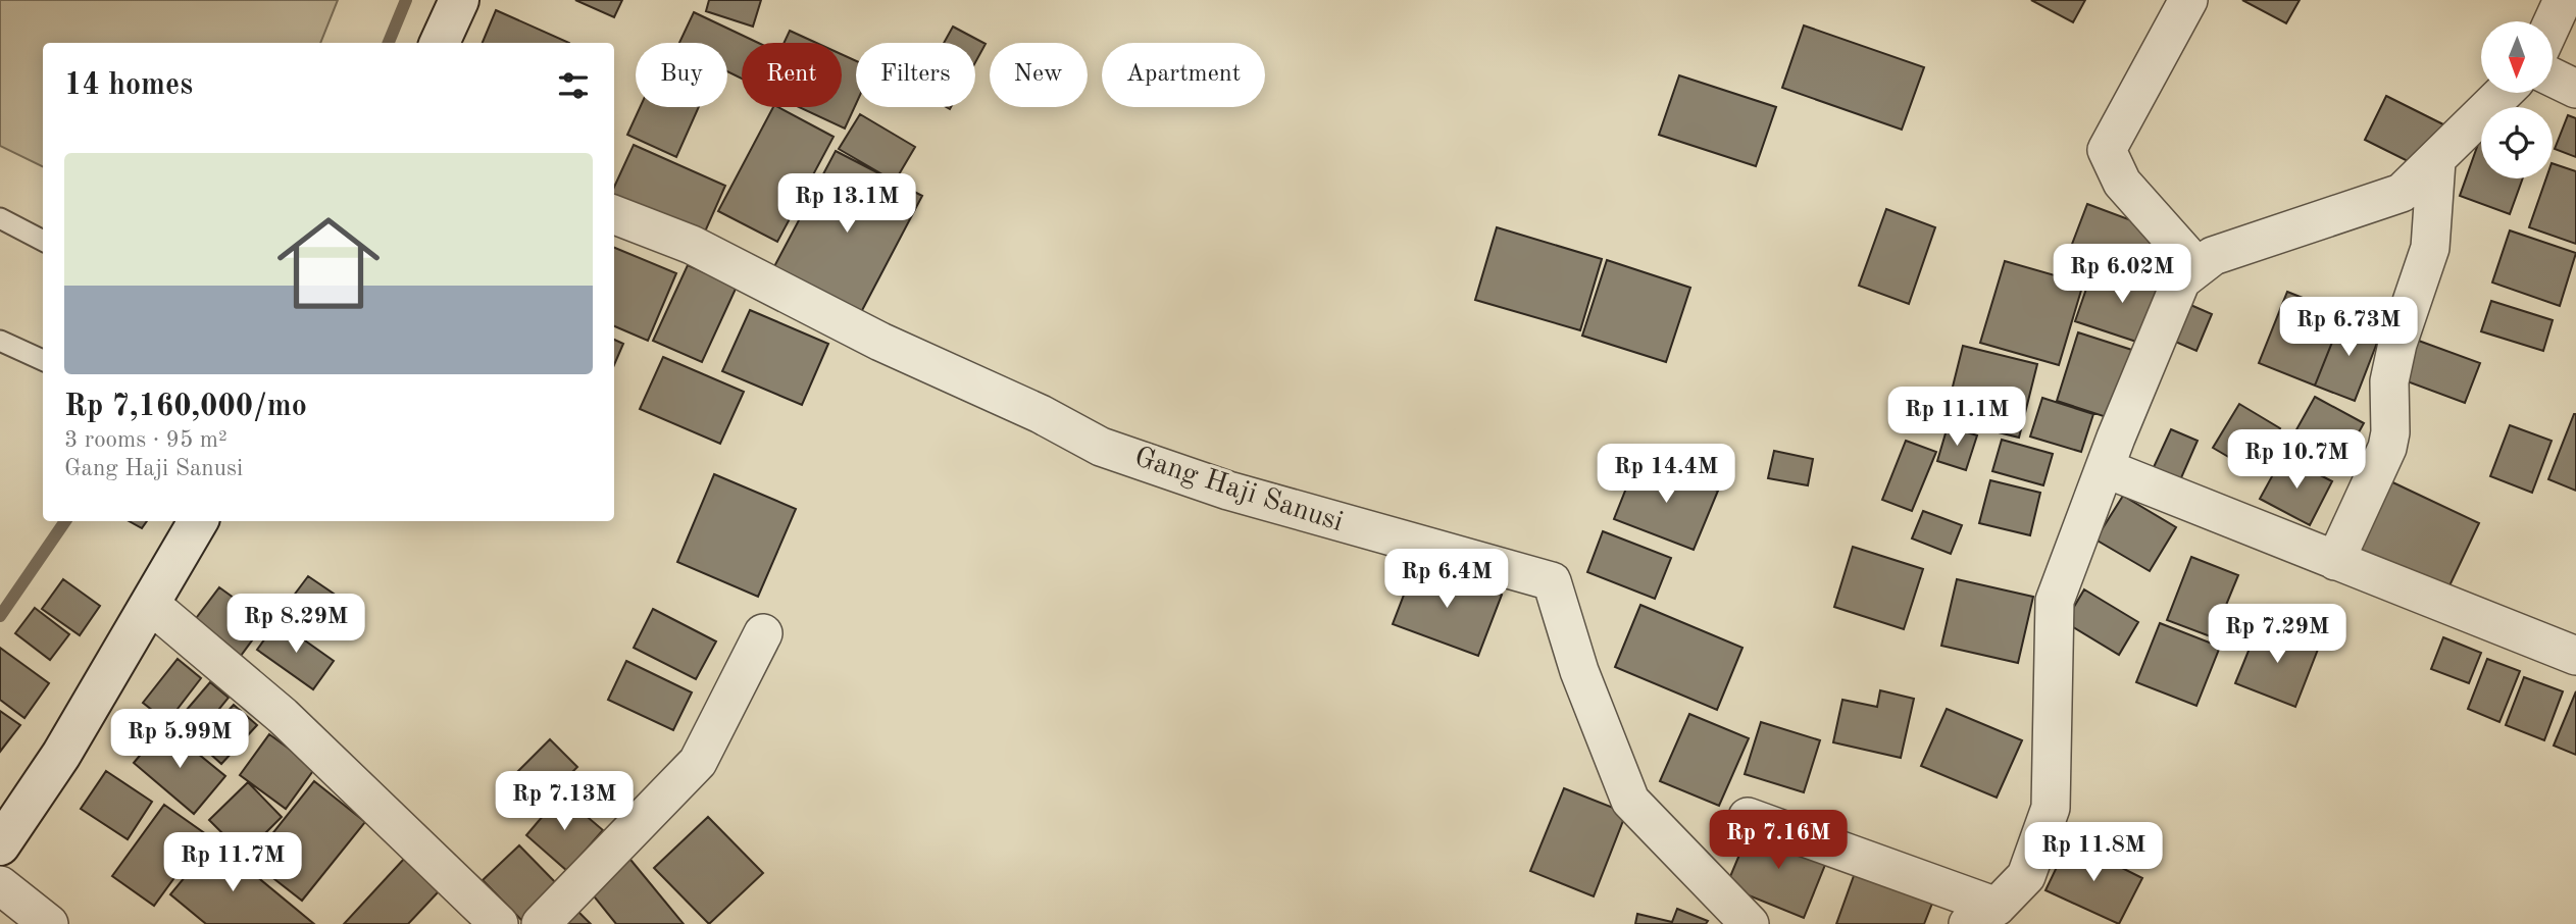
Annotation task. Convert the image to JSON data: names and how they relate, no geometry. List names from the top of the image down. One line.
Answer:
{"streets":{"street":["Gang Haji Sanusi"]},"north":"bottom","page":{"chip":["Buy","Rent","Filters","New","Apartment"],"heading":"14 homes","list":[{"name":"Rp 7,160,000/mo","note":"3 rooms · 95 m² · Gang Haji Sanusi"}],"price":["Rp 13.1M","Rp 6.02M","Rp 6.73M","Rp 11.1M","Rp 10.7M","Rp 14.4M","Rp 6.4M","Rp 8.29M","Rp 7.29M","Rp 5.99M","Rp 7.13M","Rp 7.16M","Rp 11.8M","Rp 11.7M"]}}
